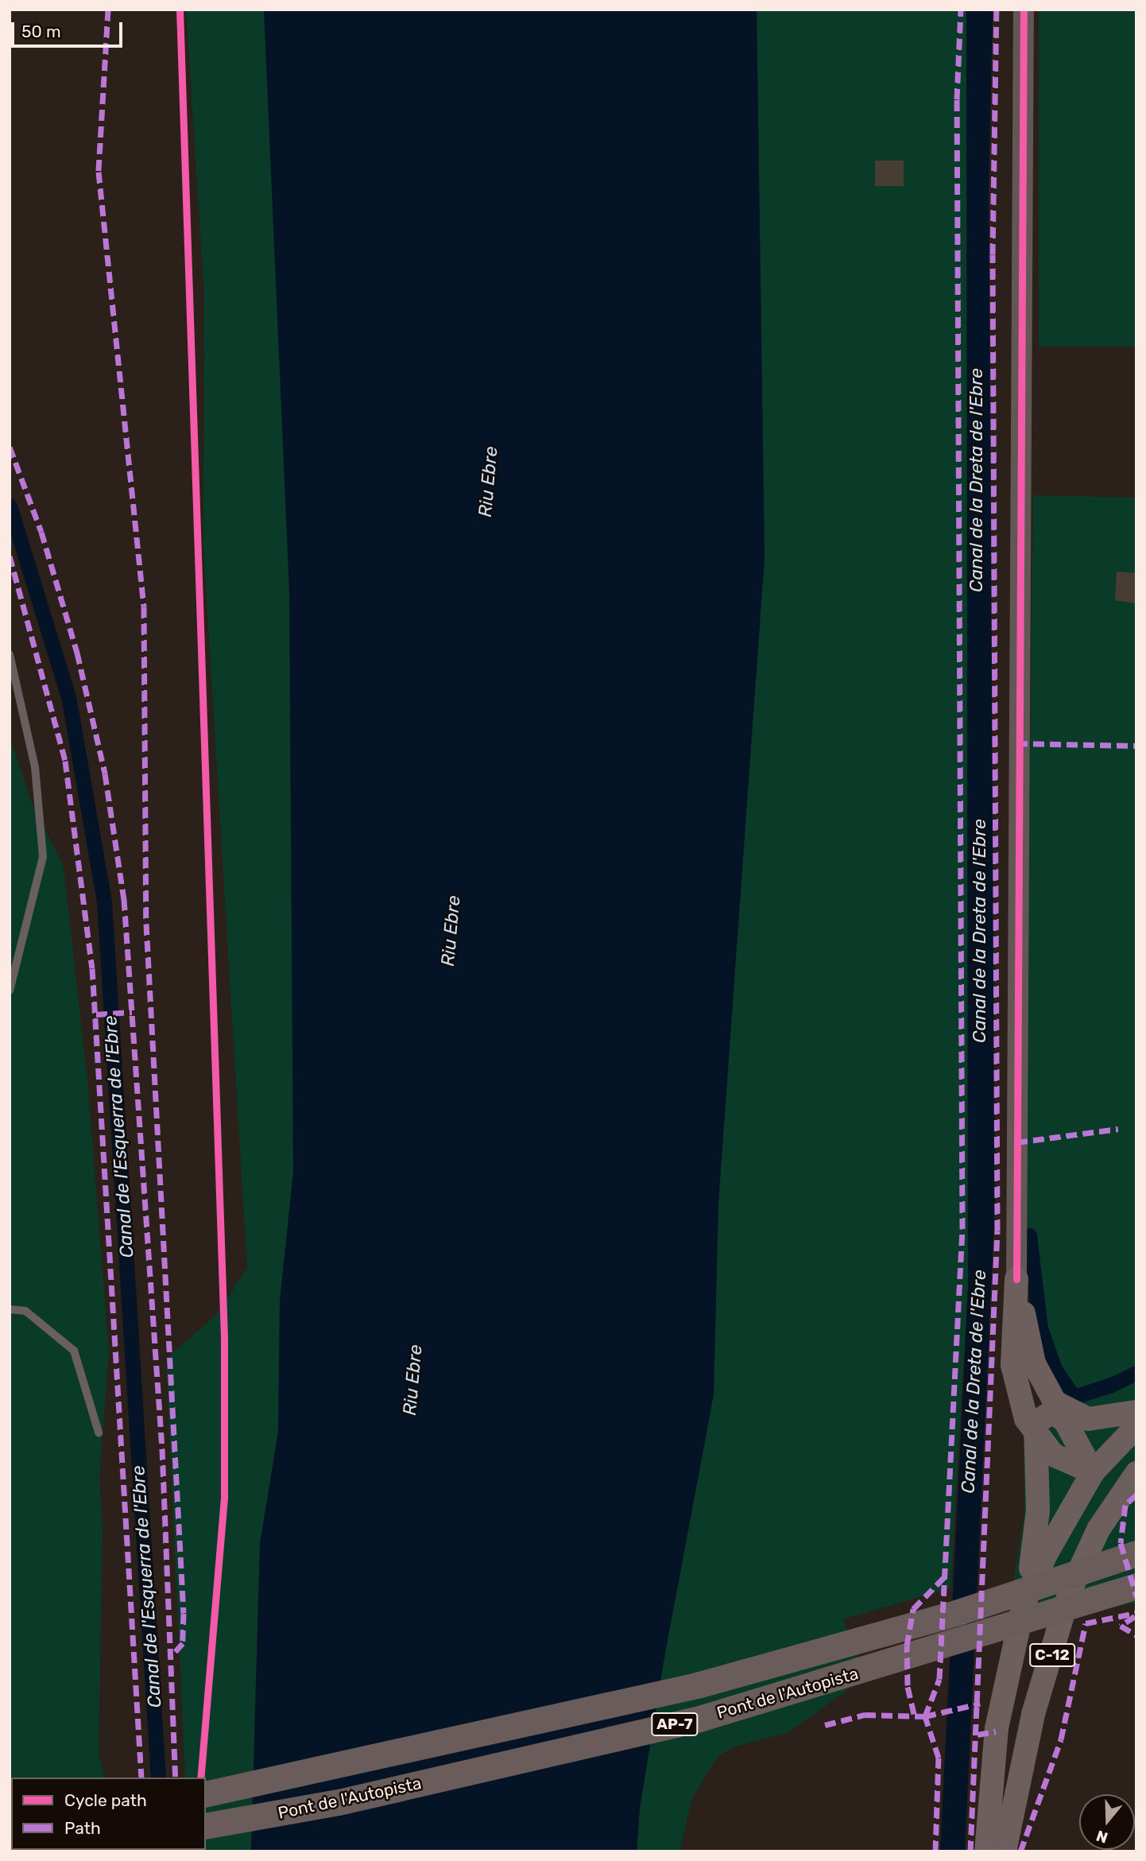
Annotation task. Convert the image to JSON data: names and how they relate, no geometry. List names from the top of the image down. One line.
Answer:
{"streets":{"highway":["Pont de l'Autopista","AP-7"],"main road":["C-12"]},"water":["Canal de la Dreta de l'Ebre","Riu Ebre","Canal de l'Esquerra de l'Ebre"],"legend":["Cycle path","Path"],"scale_bar":"50 m","north":"bottom"}
